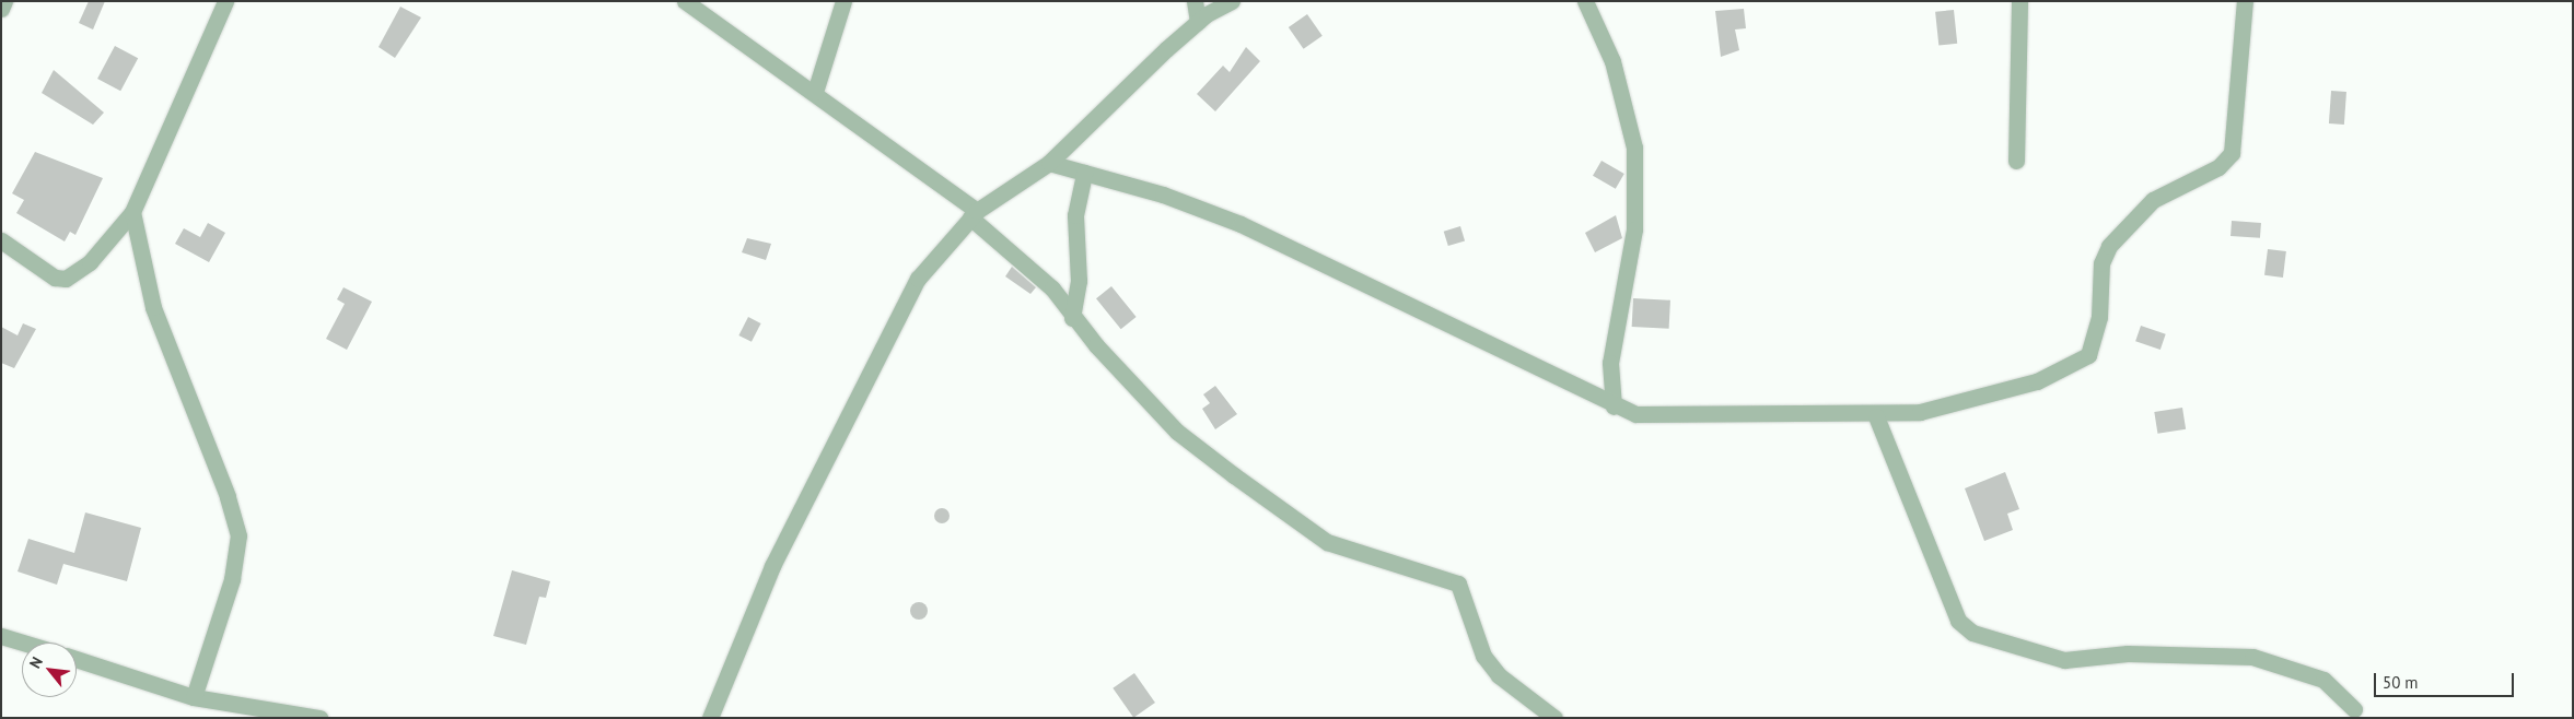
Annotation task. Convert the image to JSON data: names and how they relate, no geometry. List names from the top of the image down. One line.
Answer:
{"scale_bar":"50 m","north":"top left"}
